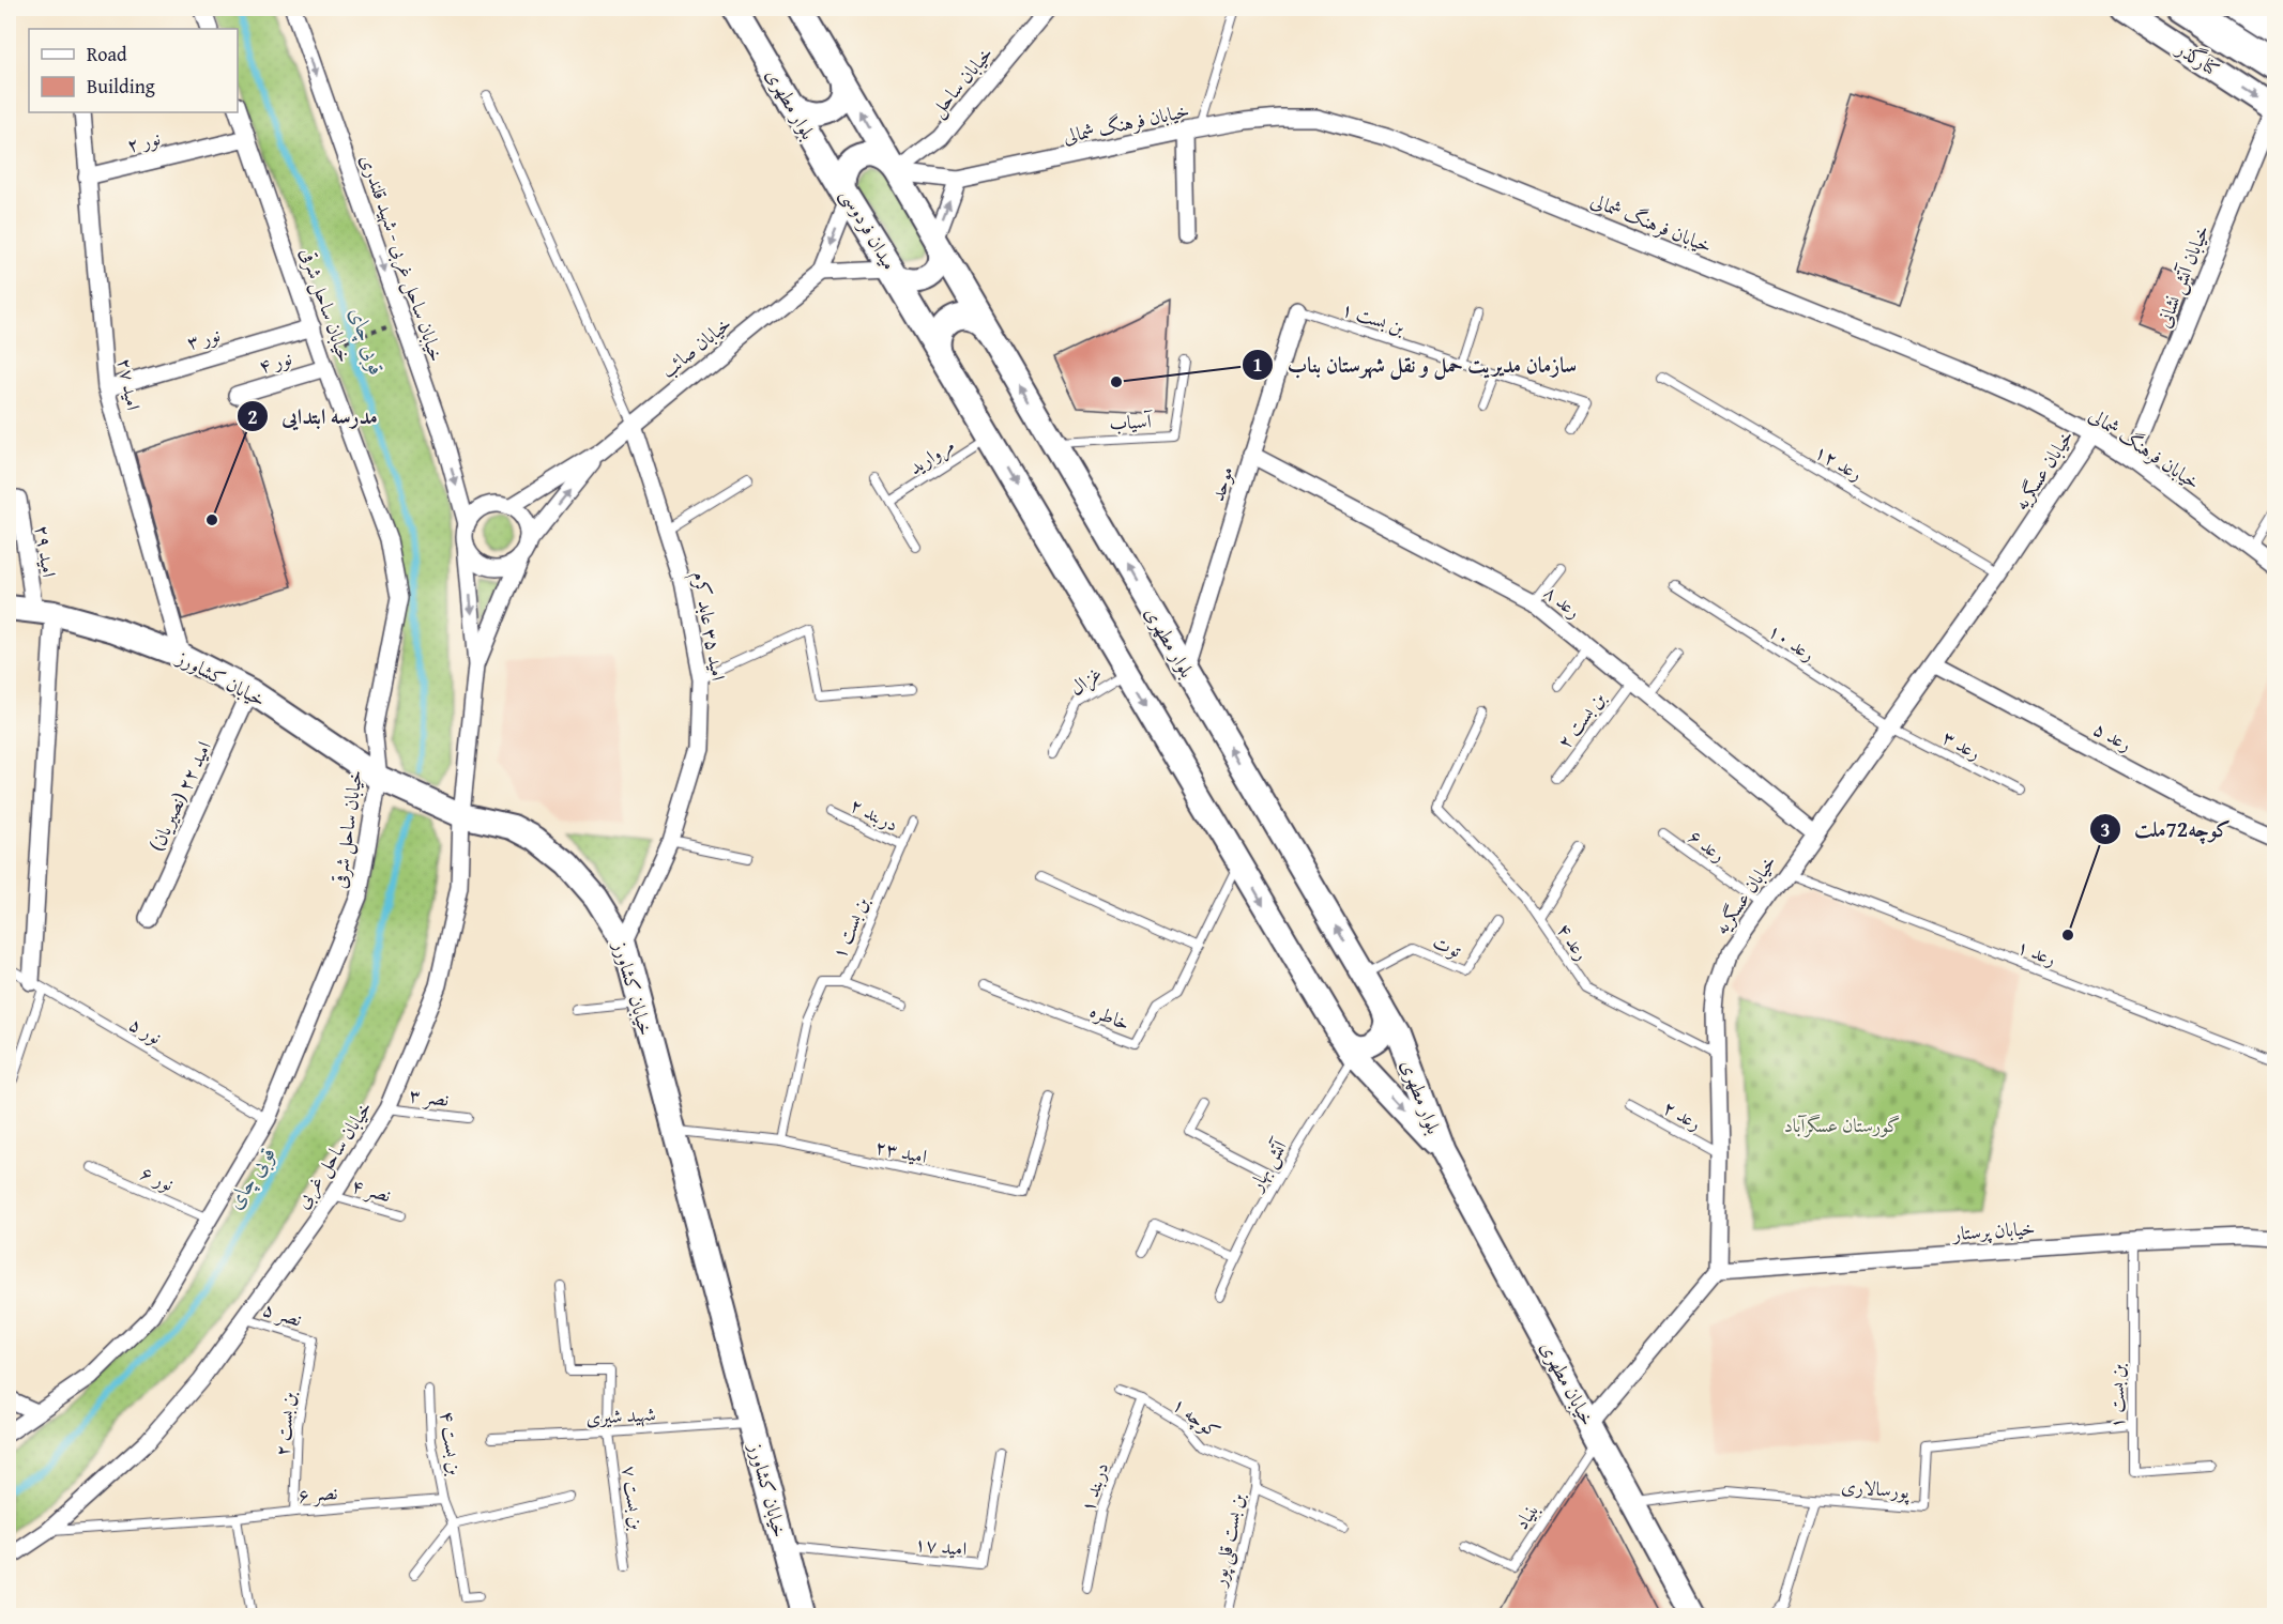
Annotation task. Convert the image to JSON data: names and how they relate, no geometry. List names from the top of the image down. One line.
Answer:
{"streets":{"main road":["کنارگذر","بلوار مطهری","میدان فردوسی","خیابان کشاورز","خیابان مطهری"],"street":["خیابان ساحل","خیابان فرهنگ شمالی","نور ۲","خیابان ساحل غربی - شهید قلندری","خیابان آتش نشانی","خیابان ساحل شرقی","نور ۳","خیابان صائب","نور ۴","امید ۲۷","خیابان عسگریه","موحد","امید ۲۹","رعد ۸","امید ۳۵ عابد کرم","رعد ۵","امید ۲۲ (نصیریان)","خیابان ساحل غربی","خیابان پرستار"],"lane":["بن بست ۱","آسیاب","مروارید","رعد ۱۲","رعد ۱۰","غزال","بن بست ۲","رعد ۳","دربند ۲","رعد ۶","رعد ۴","توت","رعد ۱","خاطره","نور ۵","نصر ۳","رعد ۲","امید ۲۳","آتش بهار","نور ۶","نصر ۴","نصر ۵","شهید شیری","کوچه ۱","بن بست ۴","دربند ۱","پورسالاری","نصر ۶","بن بست ۷","بنیاد","بن بست قلی پور","امید ۱۷"]},"crossings":[["کنارگذر","خیابان آتش نشانی"],["خیابان ساحل","خیابان فرهنگ شمالی"],["خیابان ساحل","میدان فردوسی"],["بلوار مطهری","میدان فردوسی"],["بلوار مطهری","خیابان صائب"],["بلوار مطهری","آسیاب"],["بلوار مطهری","مروارید"],["بلوار مطهری","موحد"],["بلوار مطهری","غزال"],["بلوار مطهری","توت"],["بلوار مطهری","خاطره"],["بلوار مطهری","آتش بهار"],["بلوار مطهری","خیابان مطهری"],["خیابان فرهنگ شمالی","میدان فردوسی"],["خیابان فرهنگ شمالی","خیابان آتش نشانی"],["خیابان فرهنگ شمالی","خیابان عسگریه"],["نور ۲","خیابان ساحل شرقی"],["نور ۲","امید ۲۷"],["میدان فردوسی","خیابان صائب"],["خیابان ساحل غربی - شهید قلندری","خیابان صائب"],["خیابان ساحل غربی - شهید قلندری","خیابان ساحل غربی"],["خیابان ساحل شرقی","نور ۳"],["خیابان ساحل شرقی","نور ۴"],["خیابان ساحل شرقی","خیابان کشاورز"],["خیابان ساحل شرقی","نور ۵"],["خیابان ساحل شرقی","نور ۶"],["بن بست ۱","موحد"],["بن بست ۱","دربند ۲"],["بن بست ۱","امید ۲۳"],["بن بست ۱","خیابان پرستار"],["بن بست ۱","پورسالاری"],["نور ۳","امید ۲۷"],["خیابان صائب","امید ۳۵ عابد کرم"],["خیابان صائب","خیابان ساحل غربی"],["امید ۲۷","خیابان کشاورز"],["رعد ۱۲","خیابان عسگریه"],["خیابان عسگریه","رعد ۸"],["خیابان عسگریه","رعد ۱۰"],["خیابان عسگریه","رعد ۵"],["خیابان عسگریه","رعد ۳"],["خیابان عسگریه","رعد ۶"],["خیابان عسگریه","رعد ۴"],["خیابان عسگریه","رعد ۱"],["خیابان عسگریه","رعد ۲"],["خیابان عسگریه","خیابان پرستار"],["موحد","رعد ۸"],["امید ۲۹","خیابان کشاورز"],["امید ۲۹","نور ۵"],["رعد ۸","بن بست ۲"],["امید ۳۵ عابد کرم","خیابان کشاورز"],["رعد ۱۰","رعد ۳"],["خیابان کشاورز","امید ۲۲ (نصیریان)"],["خیابان کشاورز","امید ۲۳"],["خیابان کشاورز","خیابان ساحل غربی"],["خیابان کشاورز","شهید شیری"],["خیابان کشاورز","امید ۱۷"],["بن بست ۲","نصر ۵"],["بن بست ۲","نصر ۶"],["نصر ۳","خیابان ساحل غربی"],["خیابان ساحل غربی","نصر ۴"],["خیابان ساحل غربی","نصر ۵"],["خیابان ساحل غربی","نصر ۶"],["خیابان مطهری","پورسالاری"],["خیابان مطهری","بنیاد"],["شهید شیری","بن بست ۷"],["کوچه ۱","دربند ۱"],["کوچه ۱","بن بست قلی پور"],["بن بست ۴","نصر ۶"]],"one_way":["کنارگذر","خیابان ساحل غربی - شهید قلندری"],"water":["قوبی چای"],"parks":["گورستان عسگرآباد"],"places":["سازمان مدیریت حمل و نقل شهرستان بناب","مدرسه ابتدایی","کوچه72ملت"],"legend":["Road","Building"]}
